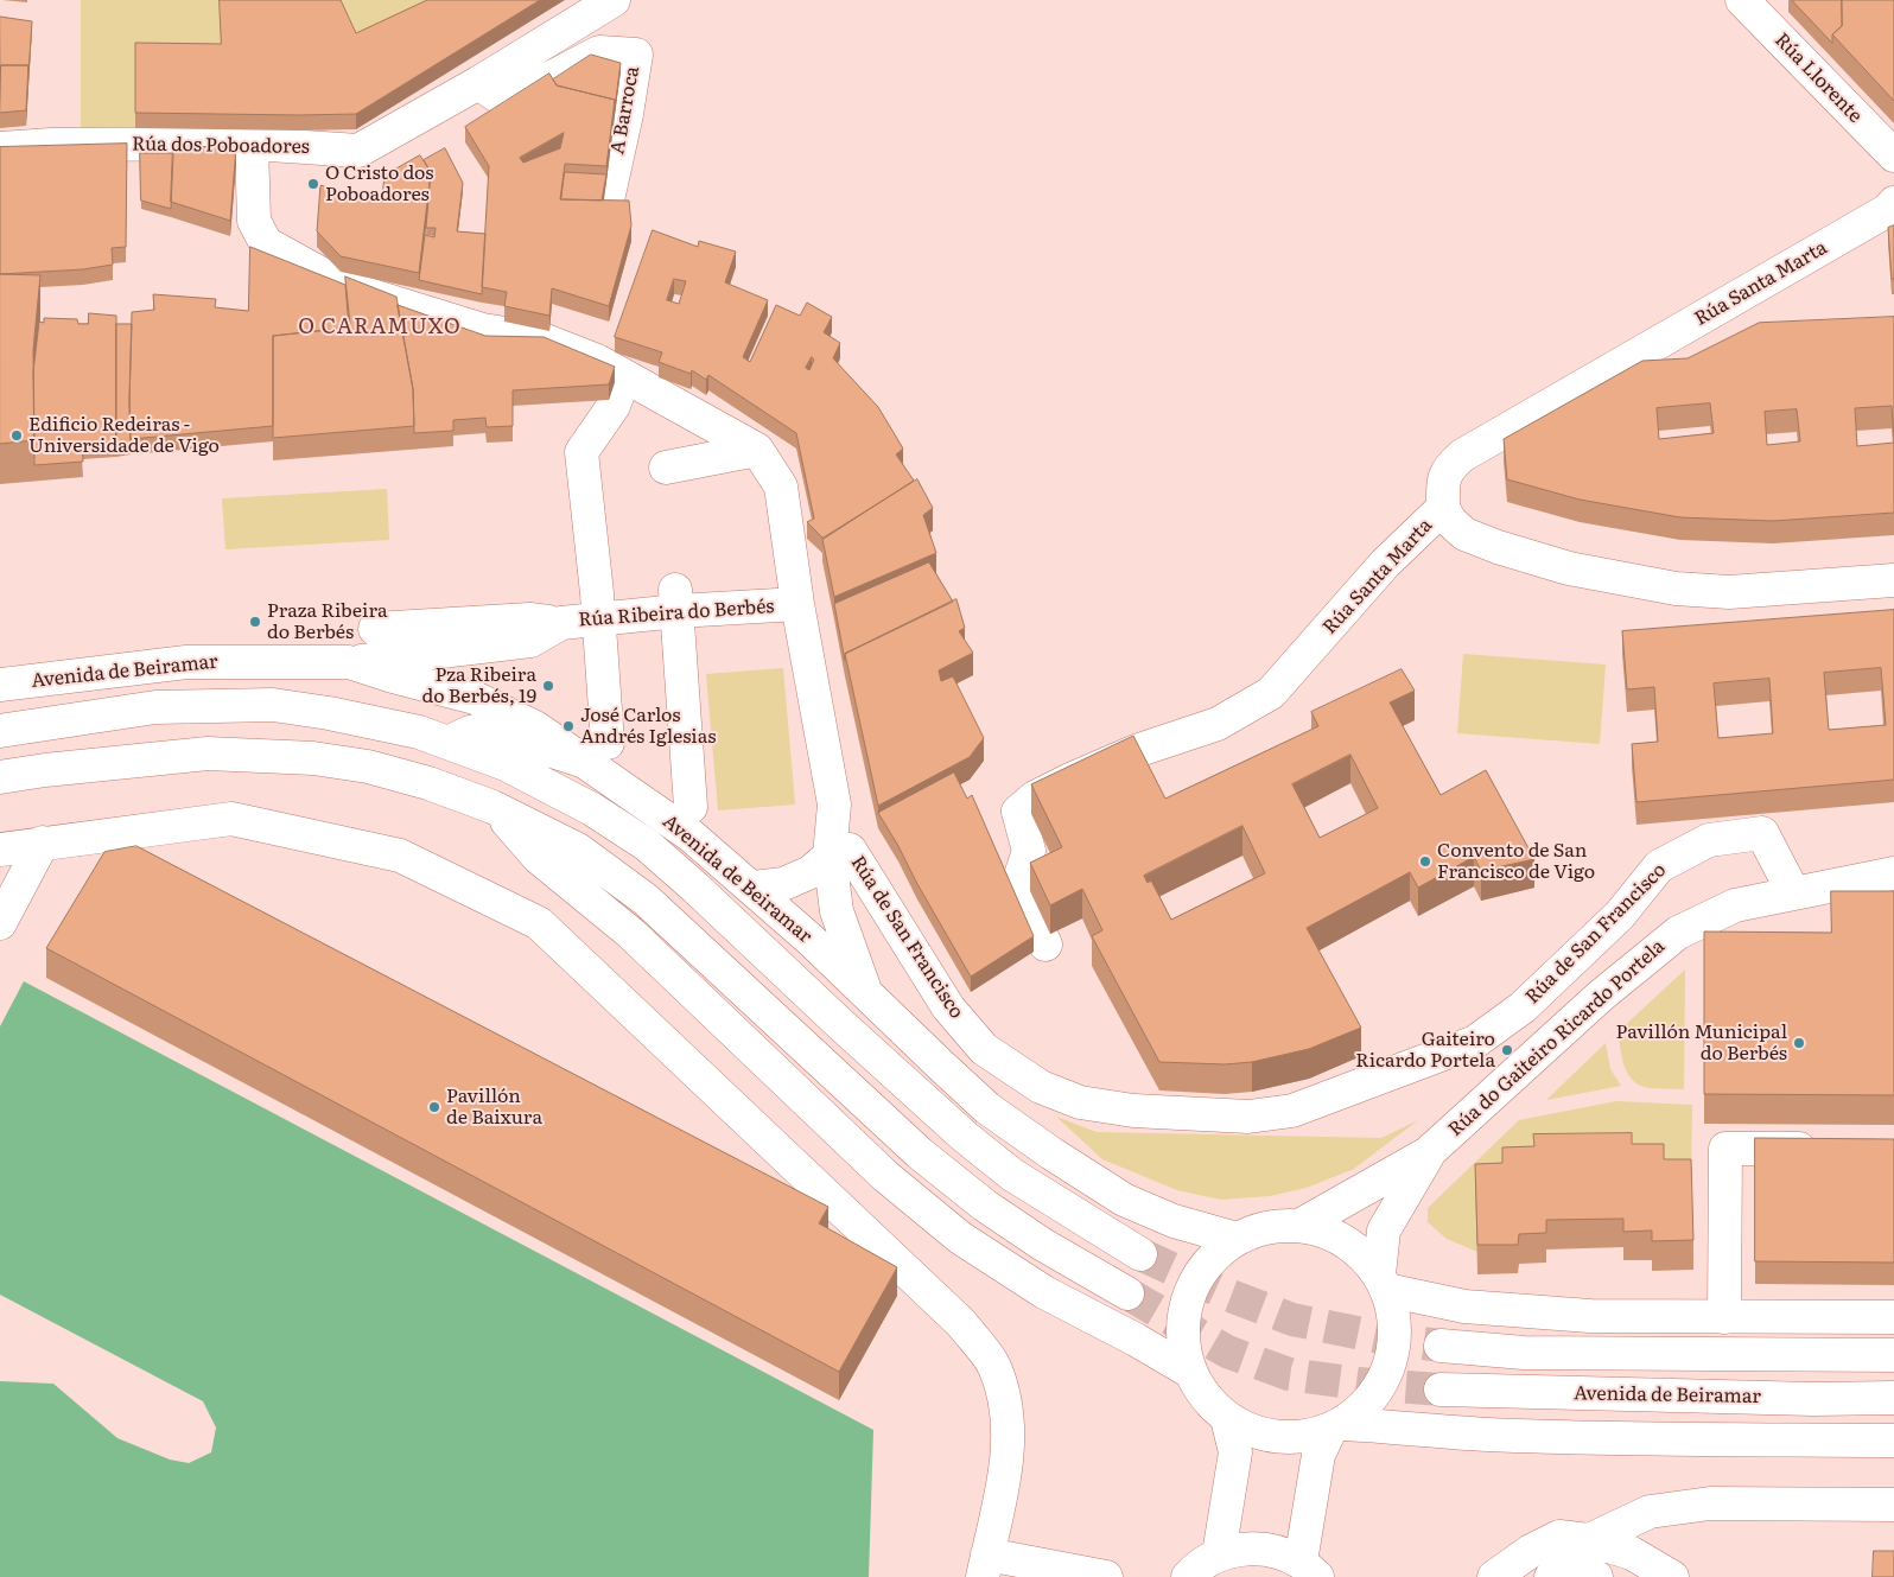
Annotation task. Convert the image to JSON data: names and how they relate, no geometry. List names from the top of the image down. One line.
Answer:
{"streets":{"street":["Rúa Llorente","A Barroca","Rúa dos Poboadores","Rúa Santa Marta","Rúa Ribeira do Berbés","Avenida de Beiramar","Rúa de San Francisco","Rúa do Gaiteiro Ricardo Portela"]},"crossings":[["A Barroca","Rúa dos Poboadores"],["Rúa dos Poboadores","Rúa de San Francisco"],["Rúa Ribeira do Berbés","Avenida de Beiramar"],["Rúa Ribeira do Berbés","Rúa de San Francisco"],["Avenida de Beiramar","Rúa de San Francisco"],["Rúa de San Francisco","Rúa do Gaiteiro Ricardo Portela"]],"districts":["O CARAMUXO"],"places":["O Cristo dos Poboadores","Edificio Redeiras - Universidade de Vigo","Praza Ribeira do Berbés","Pza Ribeira do Berbés, 19","José Carlos Andrés Iglesias","Convento de San Francisco de Vigo","Pavillón Municipal do Berbés","Gaiteiro Ricardo Portela","Pavillón de Baixura"]}
